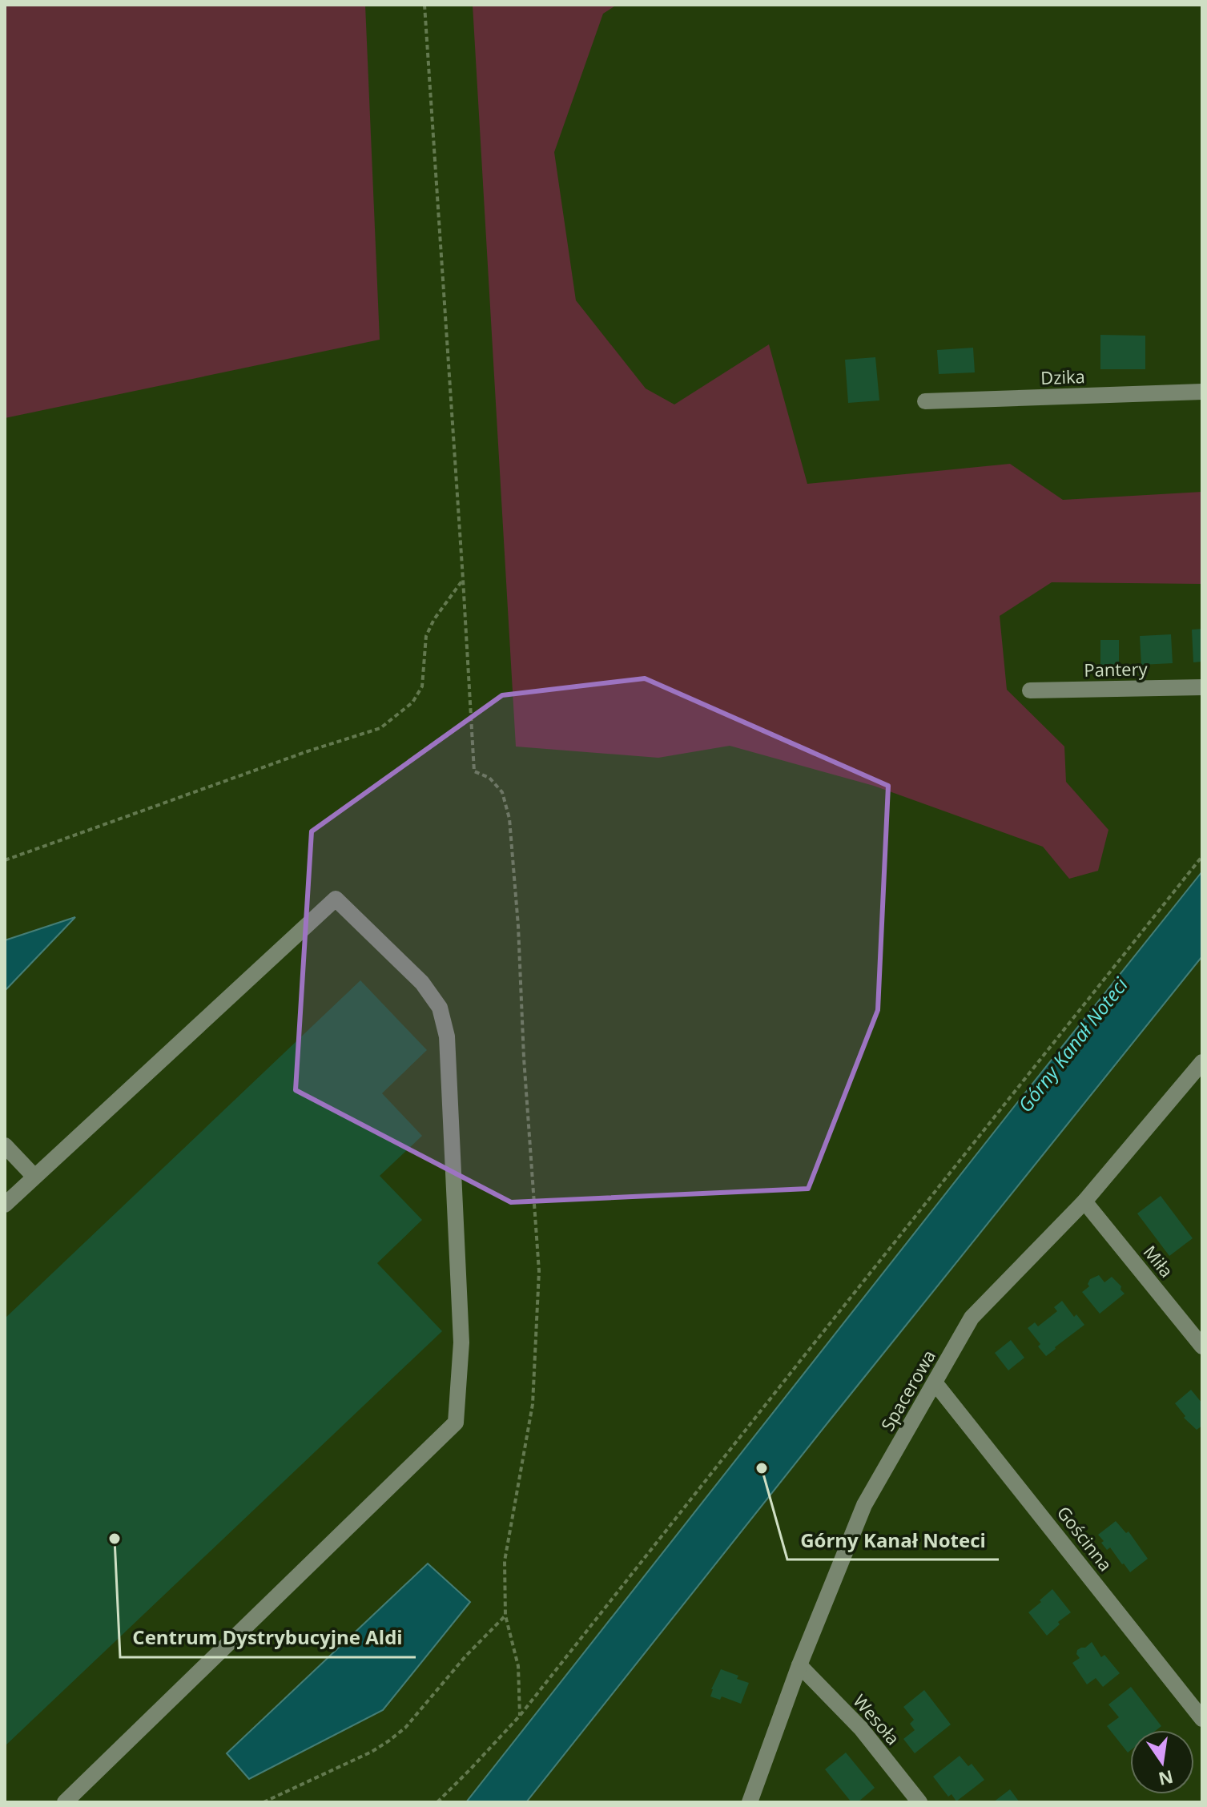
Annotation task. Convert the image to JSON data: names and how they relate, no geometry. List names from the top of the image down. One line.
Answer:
{"streets":{"street":["Dzika","Pantery","Miła","Spacerowa","Gościnna","Wesoła"]},"crossings":[["Miła","Spacerowa"],["Spacerowa","Gościnna"],["Spacerowa","Wesoła"]],"water":["Górny Kanał Noteci"],"places":["Górny Kanał Noteci","Centrum Dystrybucyjne Aldi"],"north":"bottom"}
